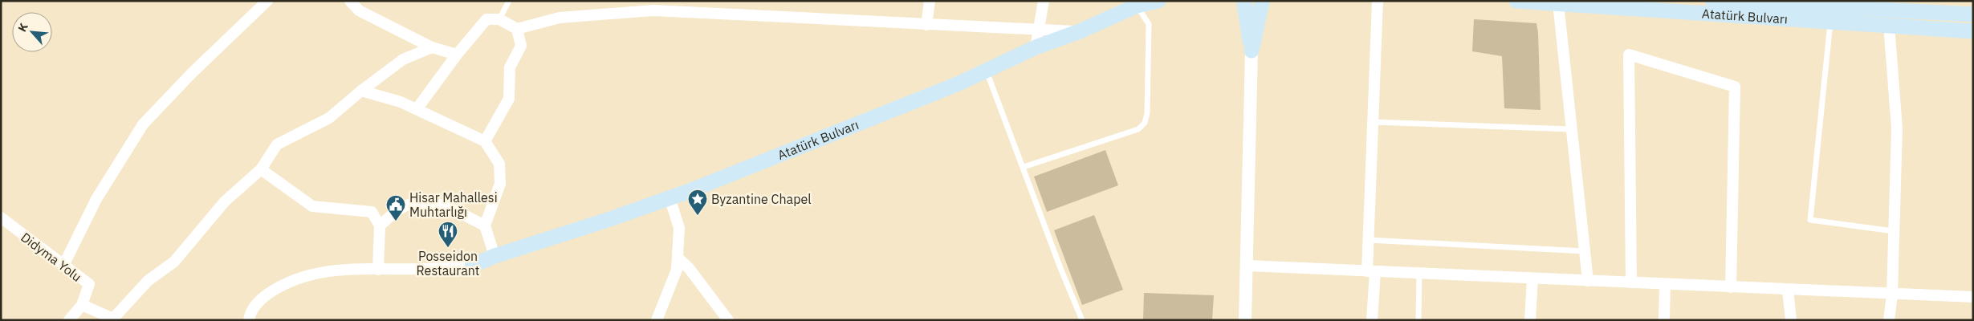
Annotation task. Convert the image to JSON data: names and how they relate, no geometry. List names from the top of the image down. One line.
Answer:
{"streets":{"main road":["Atatürk Bulvarı"],"street":["Didyma Yolu"]},"places":{"place":["Byzantine Chapel"],"public building":["Hisar Mahallesi Muhtarlığı"],"restaurant":["Posseidon Restaurant"]},"north":"top left"}
